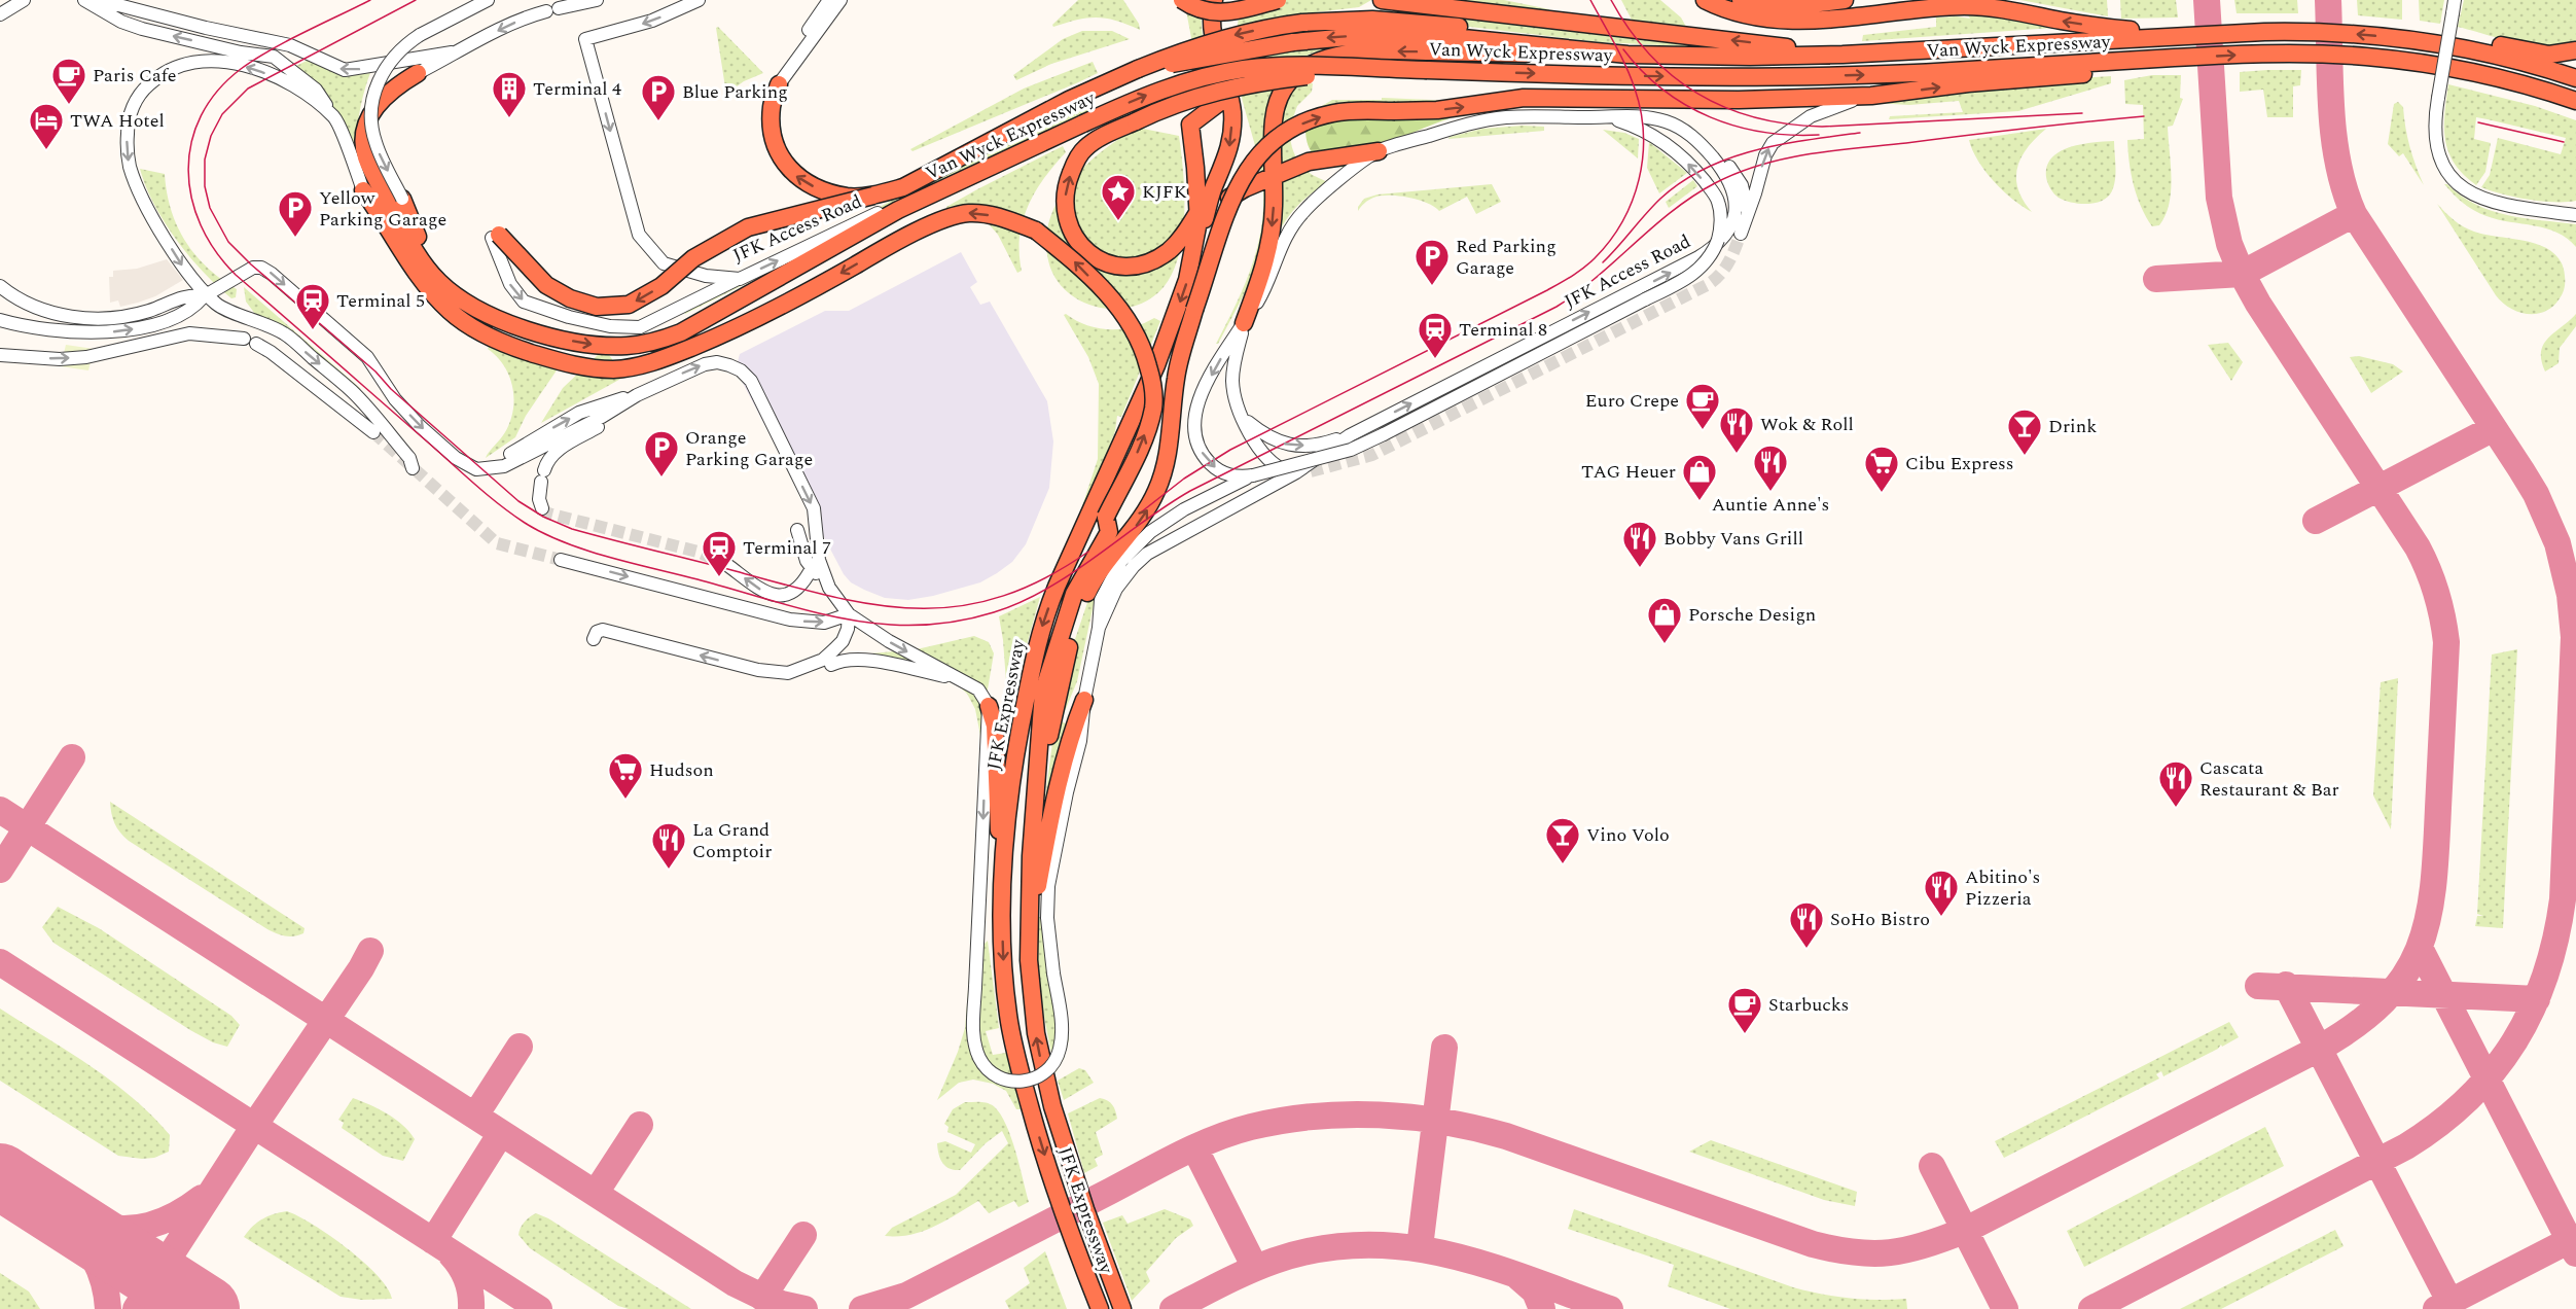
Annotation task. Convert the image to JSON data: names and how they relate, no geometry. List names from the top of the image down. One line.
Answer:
{"streets":{"highway":["Van Wyck Expressway","JFK Expressway"],"street":["JFK Access Road"]},"crossings":[["Van Wyck Expressway","JFK Access Road"]],"places":{"cafe":["Paris Cafe","Euro Crepe","Starbucks"],"building":["Terminal 4"],"parking":["Blue Parking","Yellow Parking Garage","Red Parking Garage","Orange Parking Garage"],"hotel":["TWA Hotel"],"place":["KJFK"],"station":["Terminal 5","Terminal 8","Terminal 7"],"restaurant":["Wok & Roll","Auntie Anne's","Bobby Vans Grill","Cascata Restaurant & Bar","La Grand Comptoir","Abitino's Pizzeria","SoHo Bistro"],"bar":["Drink","Vino Volo"],"supermarket":["Cibu Express","Hudson"],"shop":["TAG Heuer","Porsche Design"]}}
